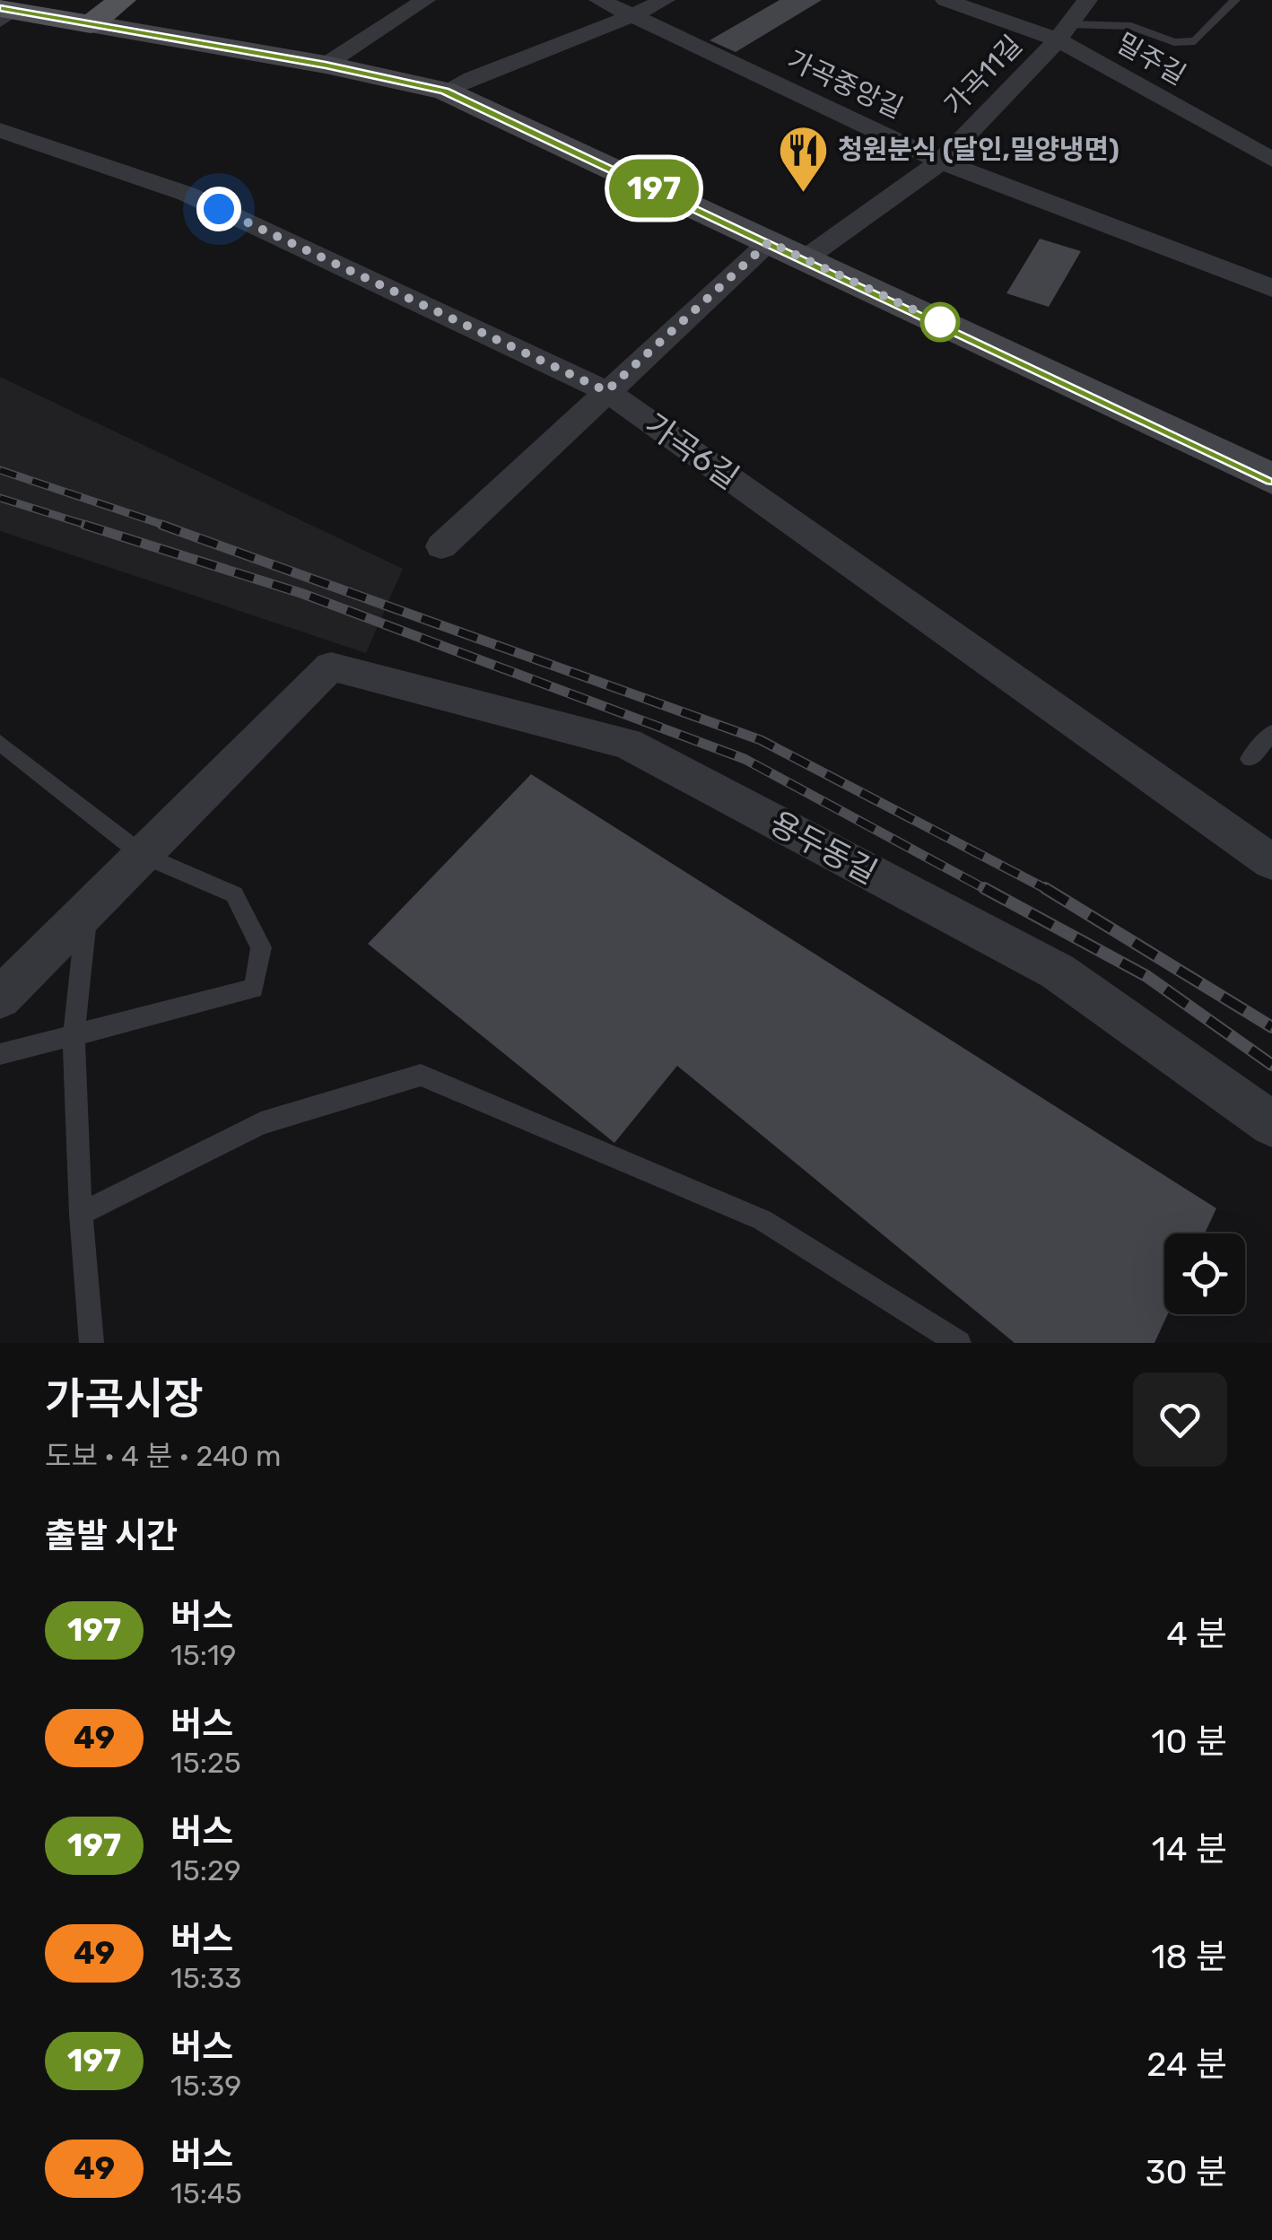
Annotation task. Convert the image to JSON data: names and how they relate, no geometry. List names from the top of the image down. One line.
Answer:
{"streets":{"street":["밀주길","가곡11길","가곡중앙길","가곡6길","용두동길"]},"crossings":[["밀주길","가곡11길"],["가곡11길","가곡중앙길"]],"places":{"restaurant":["청원분식 (달인,밀양냉면)"]},"lines":["bus line 197"],"page":{"on_map":"197","heading":[["가곡시장","도보 · 4 분 · 240 m"],"출발 시간"],"list":[{"mark":"197","name":"버스","note":"15:19","value":"4 분"},{"mark":"49","name":"버스","note":"15:25","value":"10 분"},{"mark":"197","name":"버스","note":"15:29","value":"14 분"},{"mark":"49","name":"버스","note":"15:33","value":"18 분"},{"mark":"197","name":"버스","note":"15:39","value":"24 분"},{"mark":"49","name":"버스","note":"15:45","value":"30 분"}]}}
